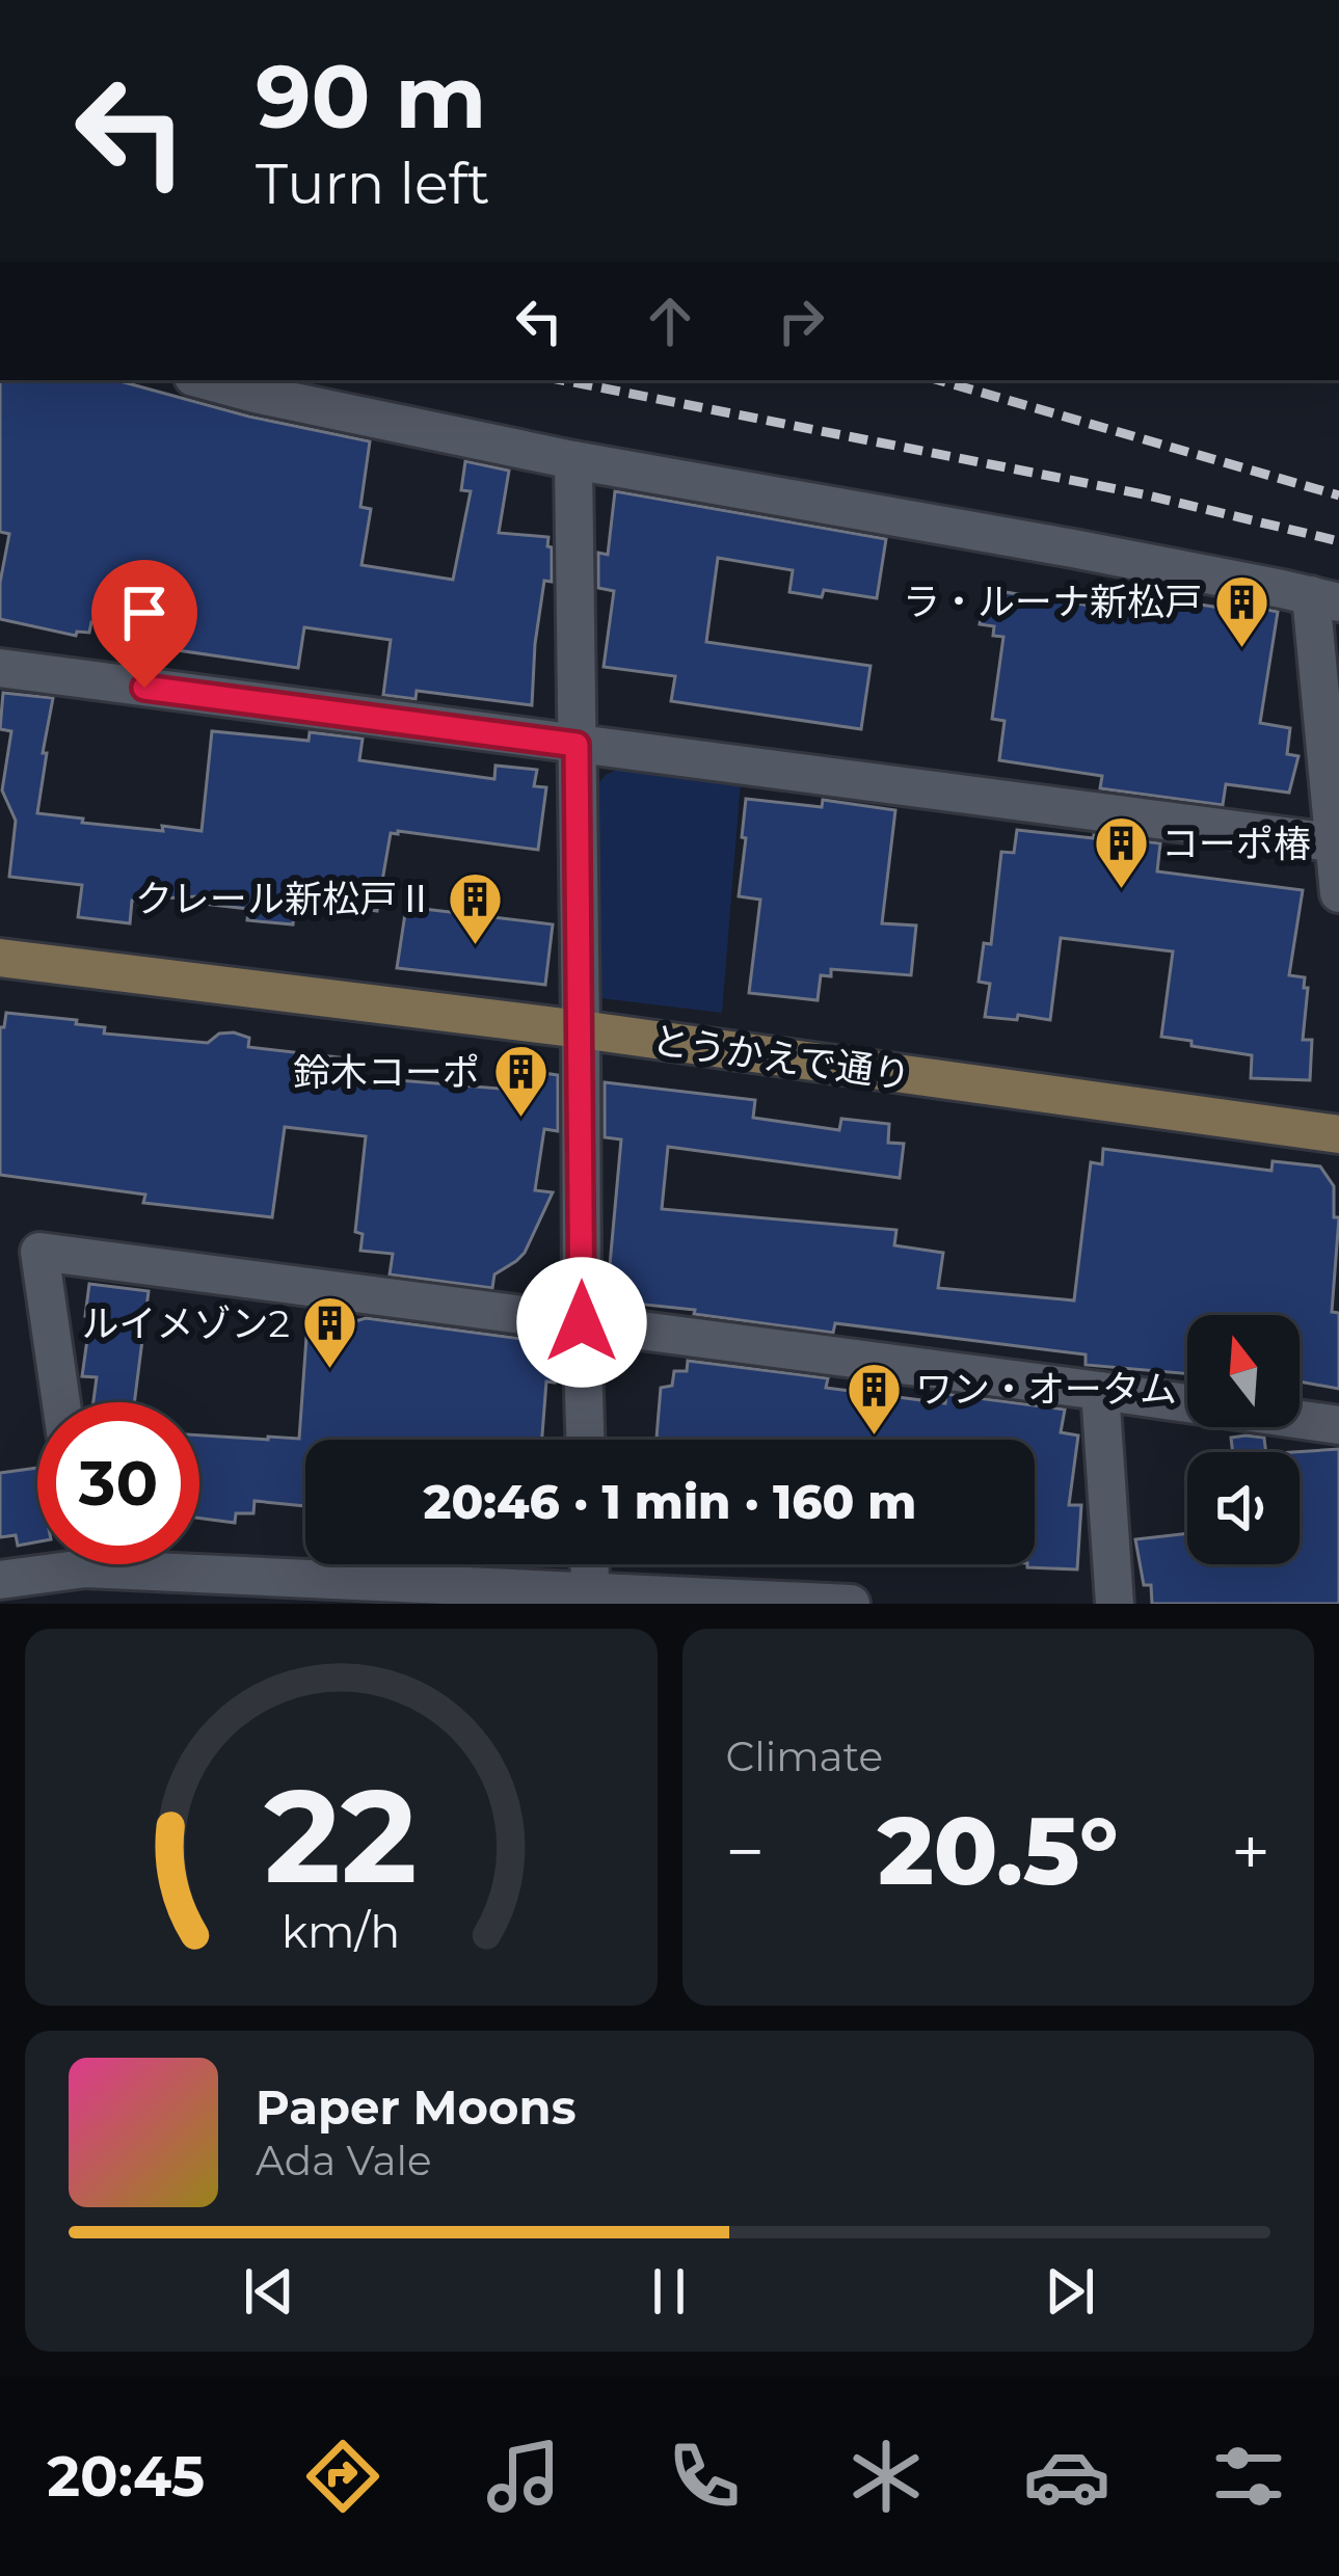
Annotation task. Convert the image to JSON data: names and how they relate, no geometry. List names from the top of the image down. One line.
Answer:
{"streets":{"street":["とうかえで通り"]},"places":{"building":["ラ・ルーナ新松戸","コーポ椿","クレール新松戸Ⅱ","鈴木コーポ","ルイメゾン2","ワン・オータム"]},"north":"top","page":{"turn":["90 m","Turn left"],"limit":"30","trip":"20:46 · 1 min · 160 m","tile":"Climate","heat":["−","20.5°","+"],"song":["Paper Moons","Ada Vale"],"tabs":"20:45","gauge":["22","km/h"]}}
